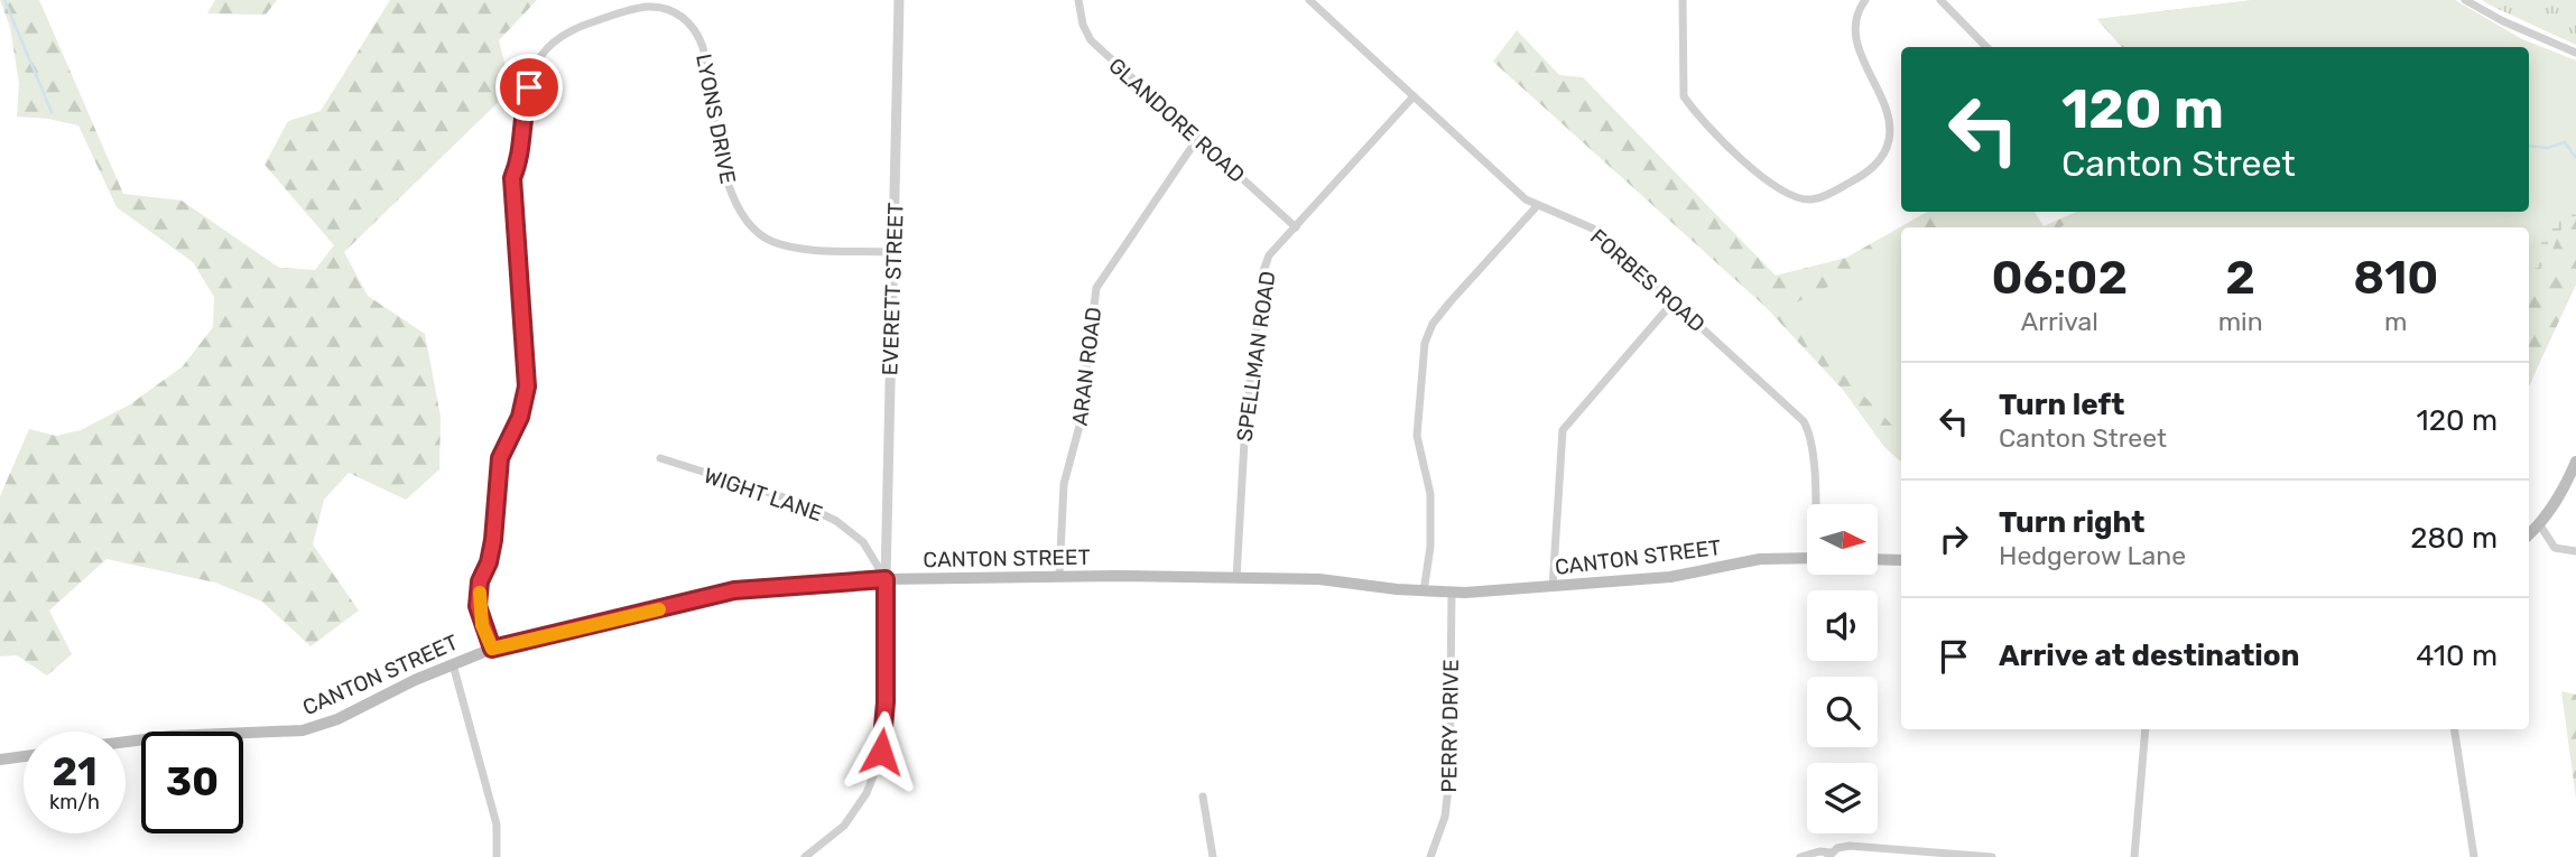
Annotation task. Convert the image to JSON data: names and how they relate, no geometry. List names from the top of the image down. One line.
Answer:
{"streets":{"main road":["CANTON STREET"],"street":["LYONS DRIVE","GLANDORE ROAD","FORBES ROAD","EVERETT STREET","SPELLMAN ROAD","ARAN ROAD","WIGHT LANE","PERRY DRIVE"]},"crossings":[["LYONS DRIVE","EVERETT STREET"],["LYONS DRIVE","CANTON STREET"],["GLANDORE ROAD","SPELLMAN ROAD"],["GLANDORE ROAD","ARAN ROAD"],["FORBES ROAD","SPELLMAN ROAD"],["EVERETT STREET","WIGHT LANE"],["EVERETT STREET","CANTON STREET"],["SPELLMAN ROAD","CANTON STREET"],["ARAN ROAD","CANTON STREET"],["WIGHT LANE","CANTON STREET"],["CANTON STREET","PERRY DRIVE"]],"north":"right","page":{"turn":["120 m","Canton Street"],"eta":["06:02","Arrival","2","min","810","m"],"list":[{"name":"Turn left","note":"Canton Street","value":"120 m"},{"name":"Turn right","note":"Hedgerow Lane","value":"280 m"},{"name":"Arrive at destination","value":"410 m"}],"speed":"21 km/h","limit":"30"}}
